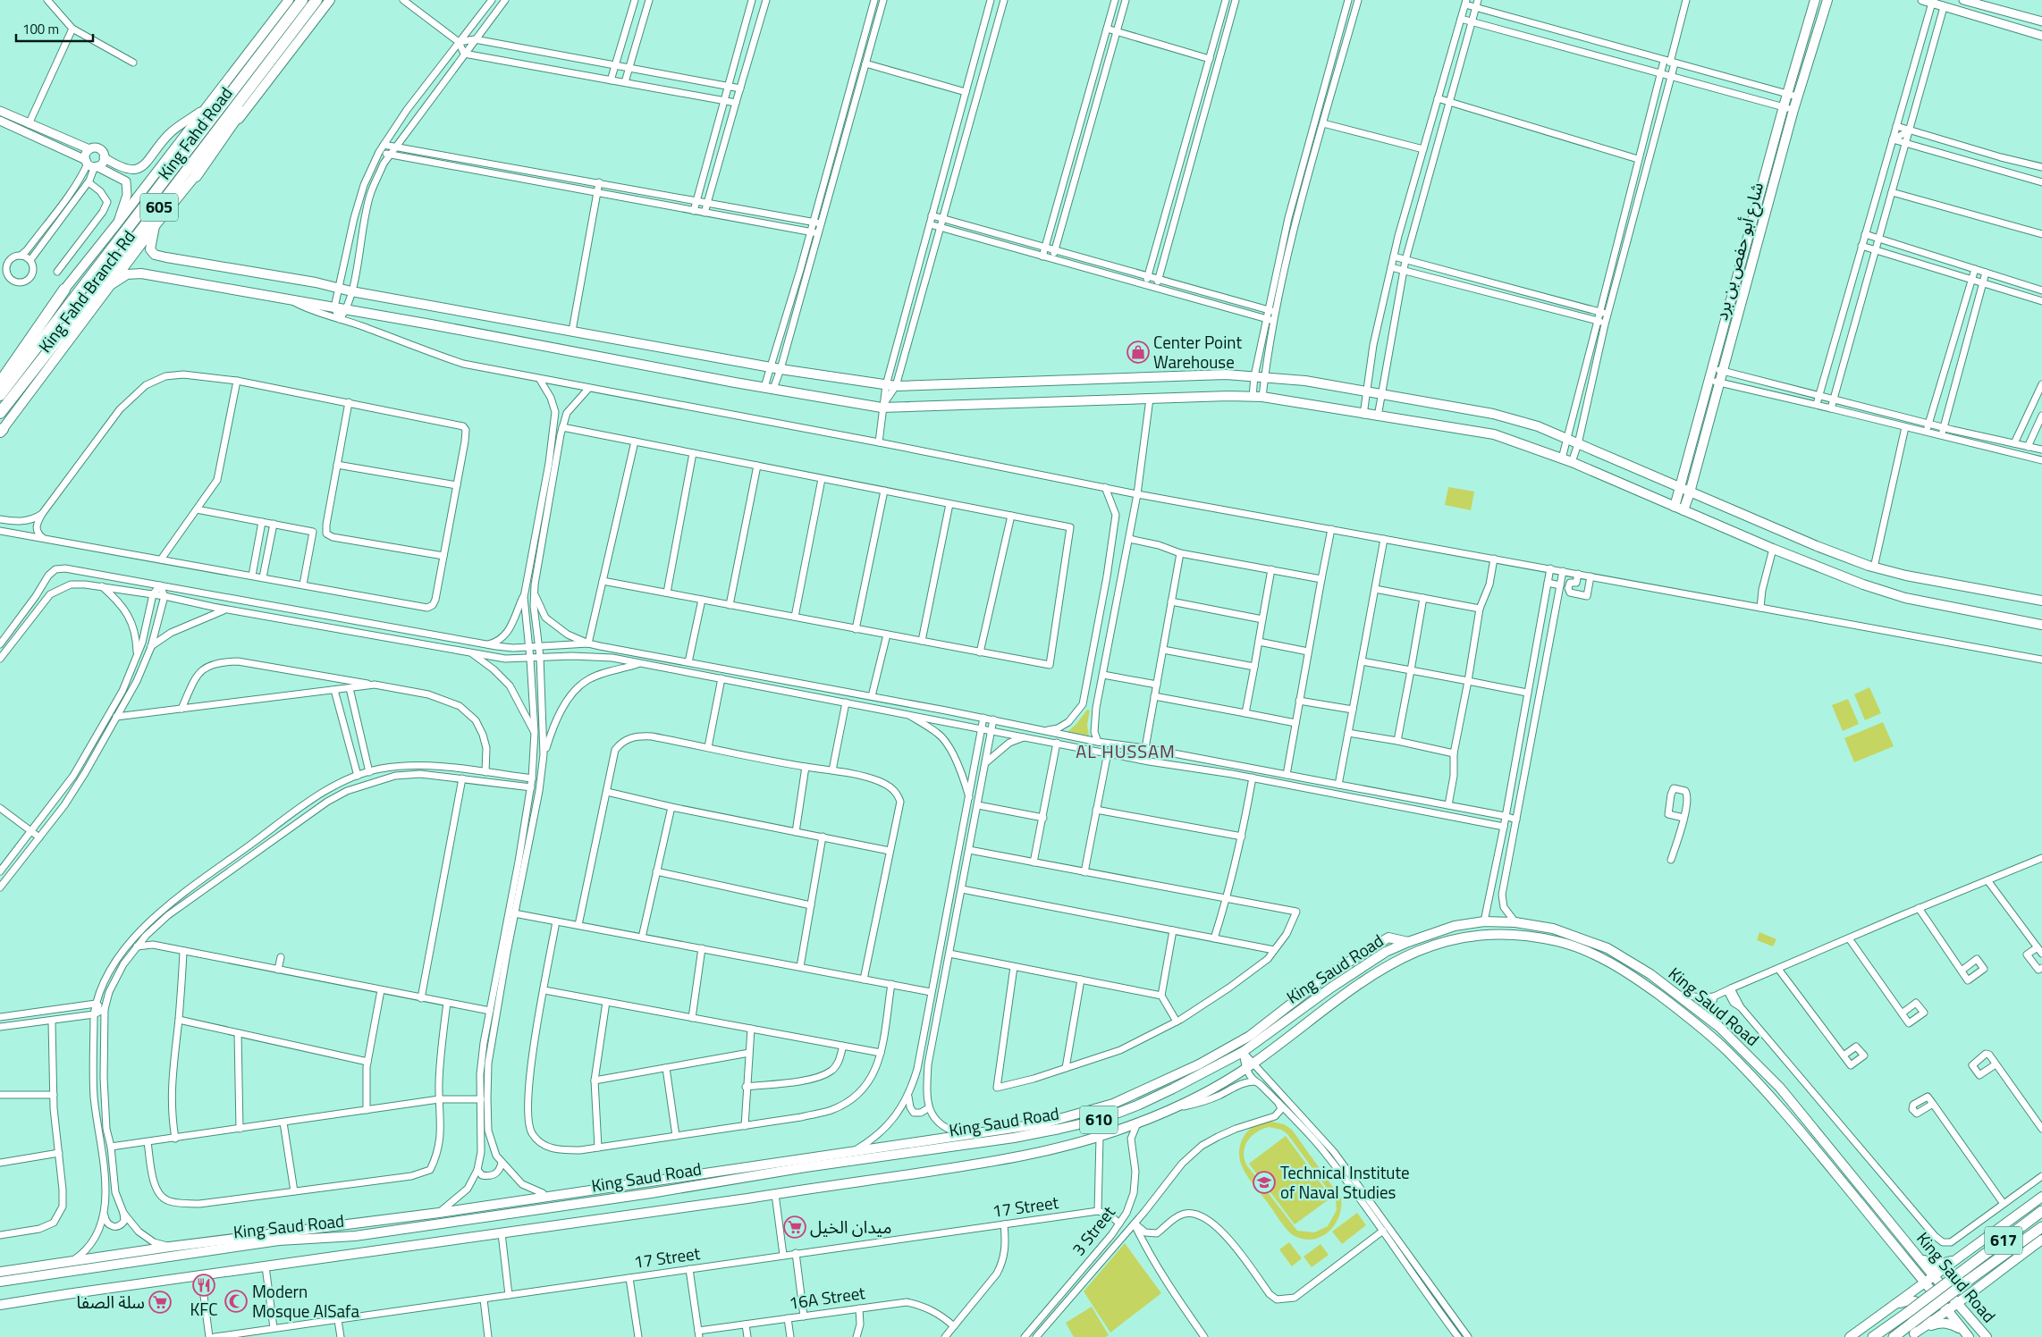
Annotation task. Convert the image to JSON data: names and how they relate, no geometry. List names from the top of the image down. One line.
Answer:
{"streets":{"highway":["King Fahd Road","605","617"],"main road":["شارع أبو حفص بن برد","King Fahd Branch Rd","King Saud Road","610"],"street":["17 Street","3 Street","16A Street"]},"crossings":[["King Saud Road","3 Street"]],"districts":["AL HUSSAM"],"places":{"shop":["Center Point Warehouse"],"school or university":["Technical Institute of Naval Studies"],"supermarket":["ميدان الخيل","سلة الصفا"],"restaurant":["KFC"],"mosque":["Modern Mosque AlSafa"]},"scale_bar":"100 m"}
